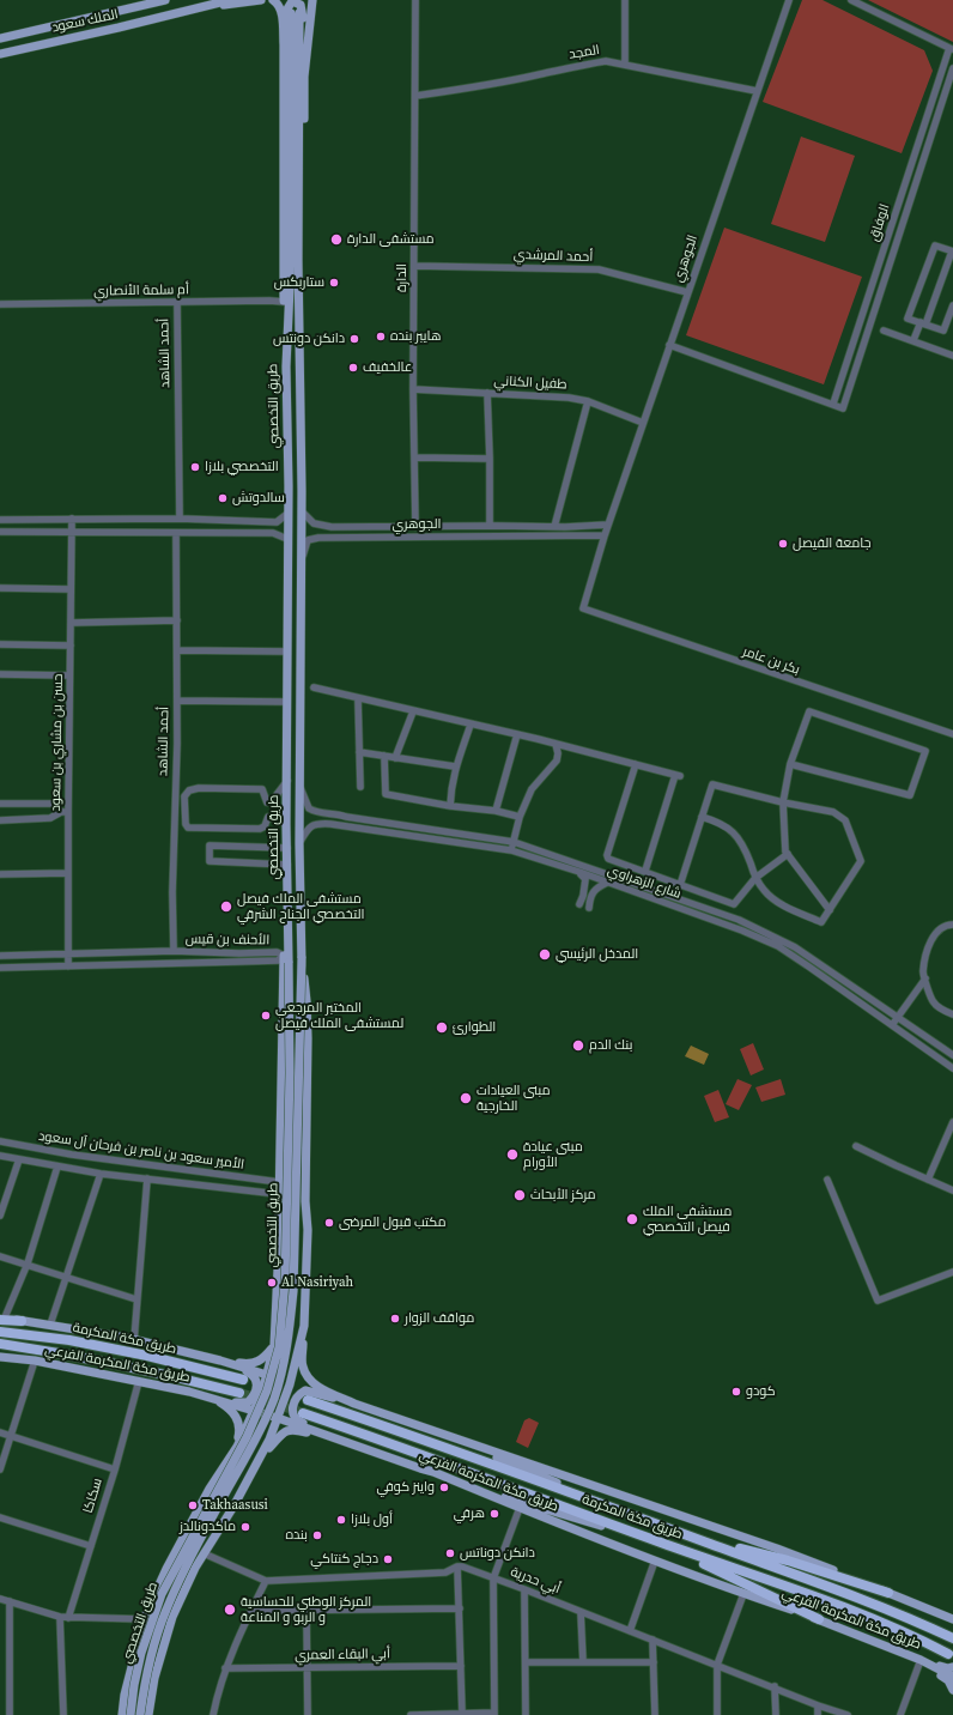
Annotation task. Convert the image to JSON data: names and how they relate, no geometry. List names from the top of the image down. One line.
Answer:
{"streets":{"highway":["طريق مكة المكرمة"],"main road":["الملك سعود","طريق التخصصي","طريق مكة المكرمة الفرعي"],"street":["المجد","الوفاق","أحمد المرشدي","الجوهري","الدارة","أم سلمة الأنصاري","أحمد الشاهد","طفيل الكناني","بكر بن عامر","حسن بن مشاري بن سعود","شارع الزهراوي","الأحنف بن قيس","الأمير سعود بن ناصر بن فرحان آل سعود","سكاكا","أبي حدرية","أبي البقاء العمري"]},"crossings":[["المجد","الجوهري"],["المجد","الدارة"],["الوفاق","الجوهري"],["أحمد المرشدي","الجوهري"],["أحمد المرشدي","الدارة"],["الجوهري","الدارة"],["الجوهري","طفيل الكناني"],["الجوهري","طريق التخصصي"],["الجوهري","بكر بن عامر"],["الدارة","طفيل الكناني"],["أم سلمة الأنصاري","أحمد الشاهد"],["أحمد الشاهد","الأحنف بن قيس"],["طريق التخصصي","شارع الزهراوي"],["طريق التخصصي","الأحنف بن قيس"],["حسن بن مشاري بن سعود","الأحنف بن قيس"],["طريق مكة المكرمة الفرعي","سكاكا"]],"places":["مستشفى الدارة","ستاربكس","هايبر بنده","دانكن دونتس","عالخفيف","التخصصي بلازا","سالدوتش","جامعة الفيصل","مستشفى الملك فيصل التخصصي الجناح الشرقي","المدخل الرئيسي","المختبر المرجعي لمستشفى الملك فيصل","الطوارئ","بنك الدم","مبنى العيادات الخارجية","مبنى عيادة الأورام","مركز الأبحاث","مستشفى الملك فيصل التخصصي","مكتب قبول المرضى","Al Nasiriyah","مواقف الزوار","كودو","واينز كوفي","Takhaasusi","هرفي","أول بلازا","ماكدونالدز","بنده","دانكن دوناتس","دجاج كنتاكي","المركز الوطني للحساسية و الربو و المناعة"]}
